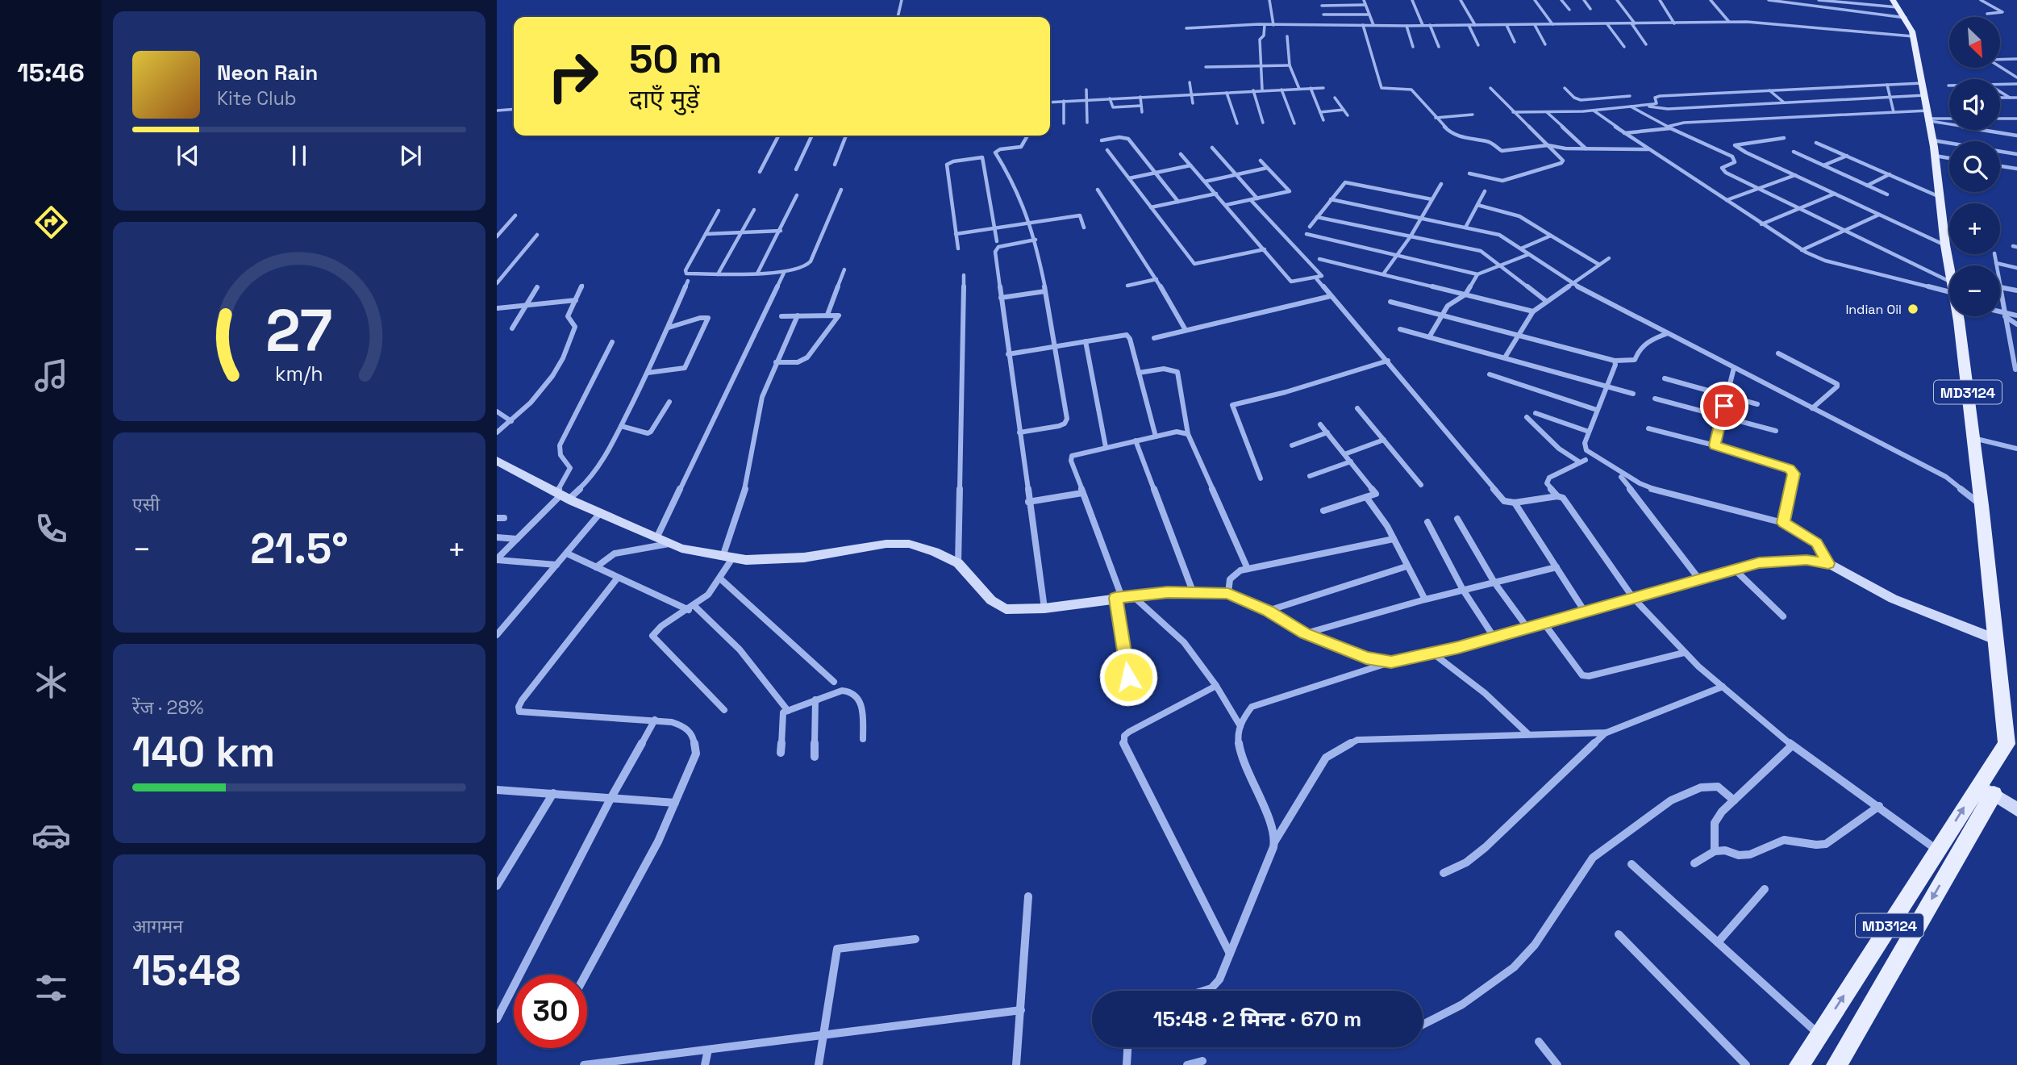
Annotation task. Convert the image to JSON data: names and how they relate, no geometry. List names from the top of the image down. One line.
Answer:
{"streets":{"main road":["MD3124"]},"places":["Indian Oil"],"north":"bottom right","page":{"tabs":"15:46","map_buttons":["+","−"],"turn":["50 m","दाएँ मुड़ें"],"song":["Neon Rain","Kite Club"],"tile":["एसी",["रेंज · 28%","140 km"],["आगमन","15:48"]],"heat":["−","21.5°","+"],"limit":"30","trip":"15:48 · 2 मिनट · 670 m","gauge":["27","km/h"]}}
